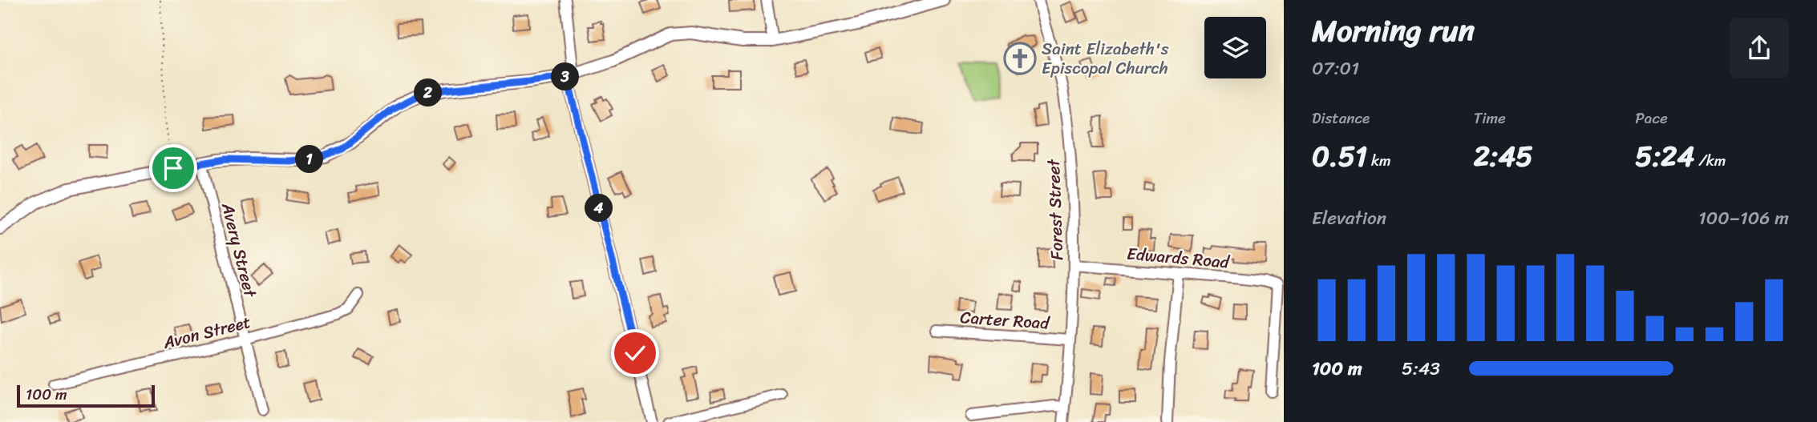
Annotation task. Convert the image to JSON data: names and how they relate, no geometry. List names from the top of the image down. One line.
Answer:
{"streets":{"street":["Forest Street","Avery Street","Edwards Road","Carter Road","Avon Street"]},"crossings":[["Forest Street","Edwards Road"],["Forest Street","Carter Road"],["Avery Street","Avon Street"]],"places":{"church":["Saint Elizabeth's Episcopal Church"]},"scale_bar":"100 m","page":{"heading":["Morning run","07:01"],"pins":["3","2","1","4"],"stats":[["Distance","0.51 km"],["Time","2:45"],["Pace","5:24 /km"]],"chart":["Elevation","100–106 m"],"list":[{"name":"100 m","note":"5:43"}],"scale":"100 m"}}
